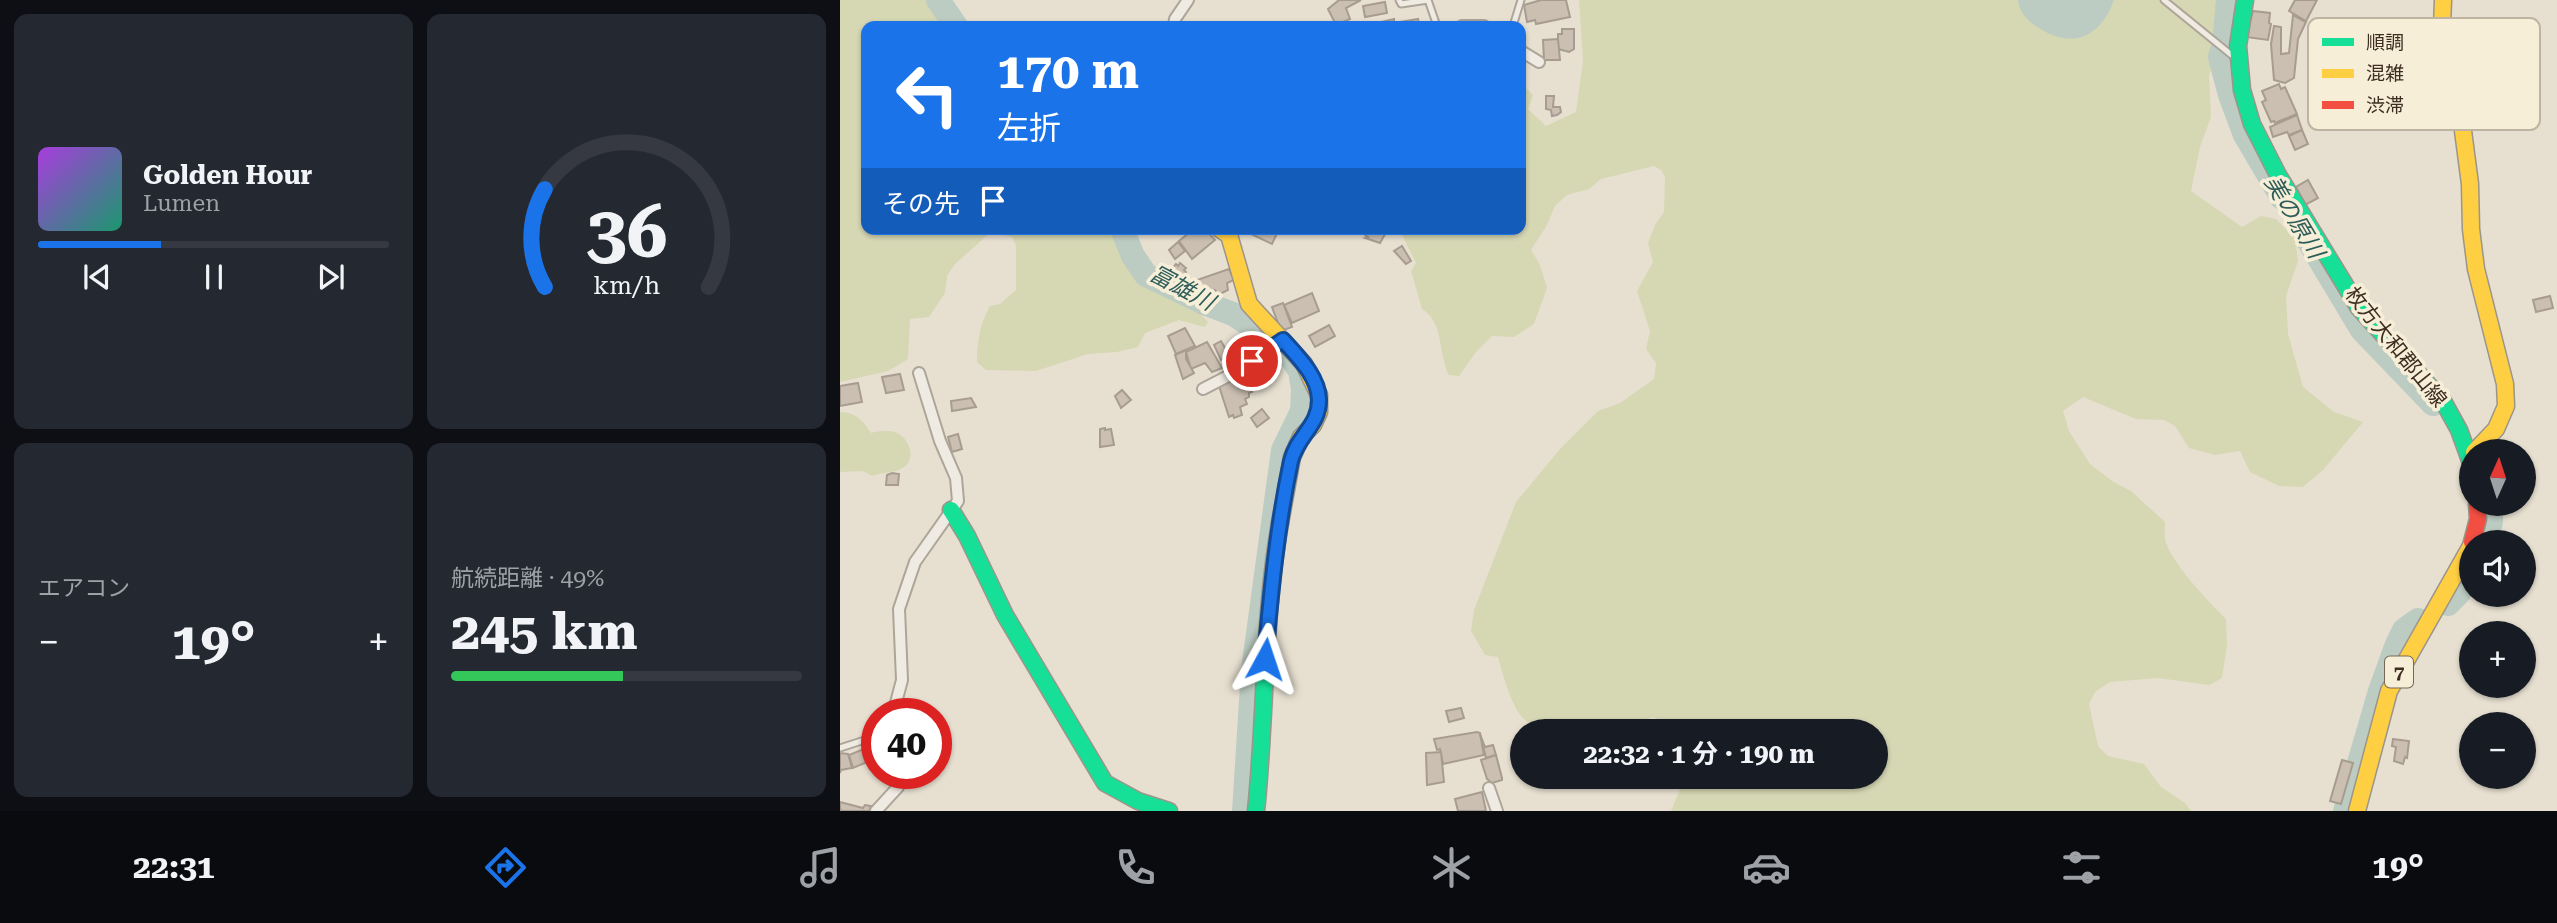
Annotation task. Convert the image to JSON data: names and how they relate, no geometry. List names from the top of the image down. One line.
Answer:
{"streets":{"street":["枚方大和郡山線","7"]},"water":["美の原川","富雄川"],"legend":["順調","混雑","渋滞"],"north":"top","page":{"turn":["170 m","左折"],"song":["Golden Hour","Lumen"],"then":"その先","map_buttons":["+","−"],"tile":["エアコン",["航続距離 · 49%","245 km"]],"heat":["−","19°","+"],"limit":"40","trip":"22:32 · 1 分 · 190 m","tabs":["22:31","19°"],"gauge":["36","km/h"]}}
